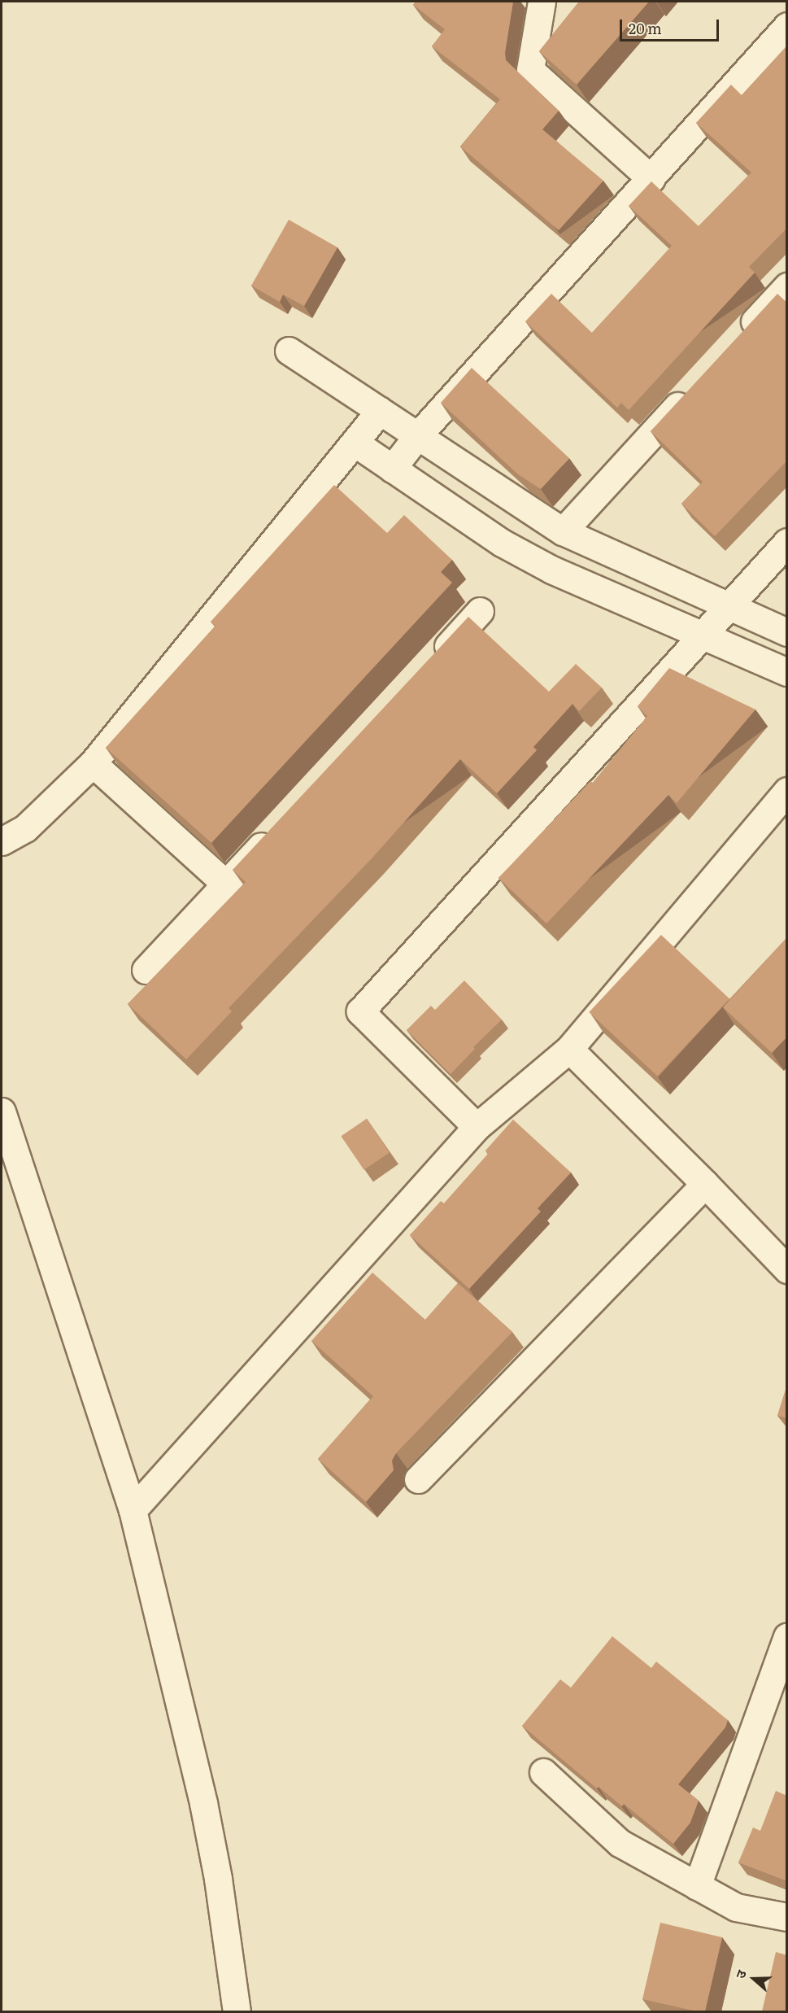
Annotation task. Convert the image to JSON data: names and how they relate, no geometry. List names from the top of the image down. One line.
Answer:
{"scale_bar":"20 m","north":"left"}
